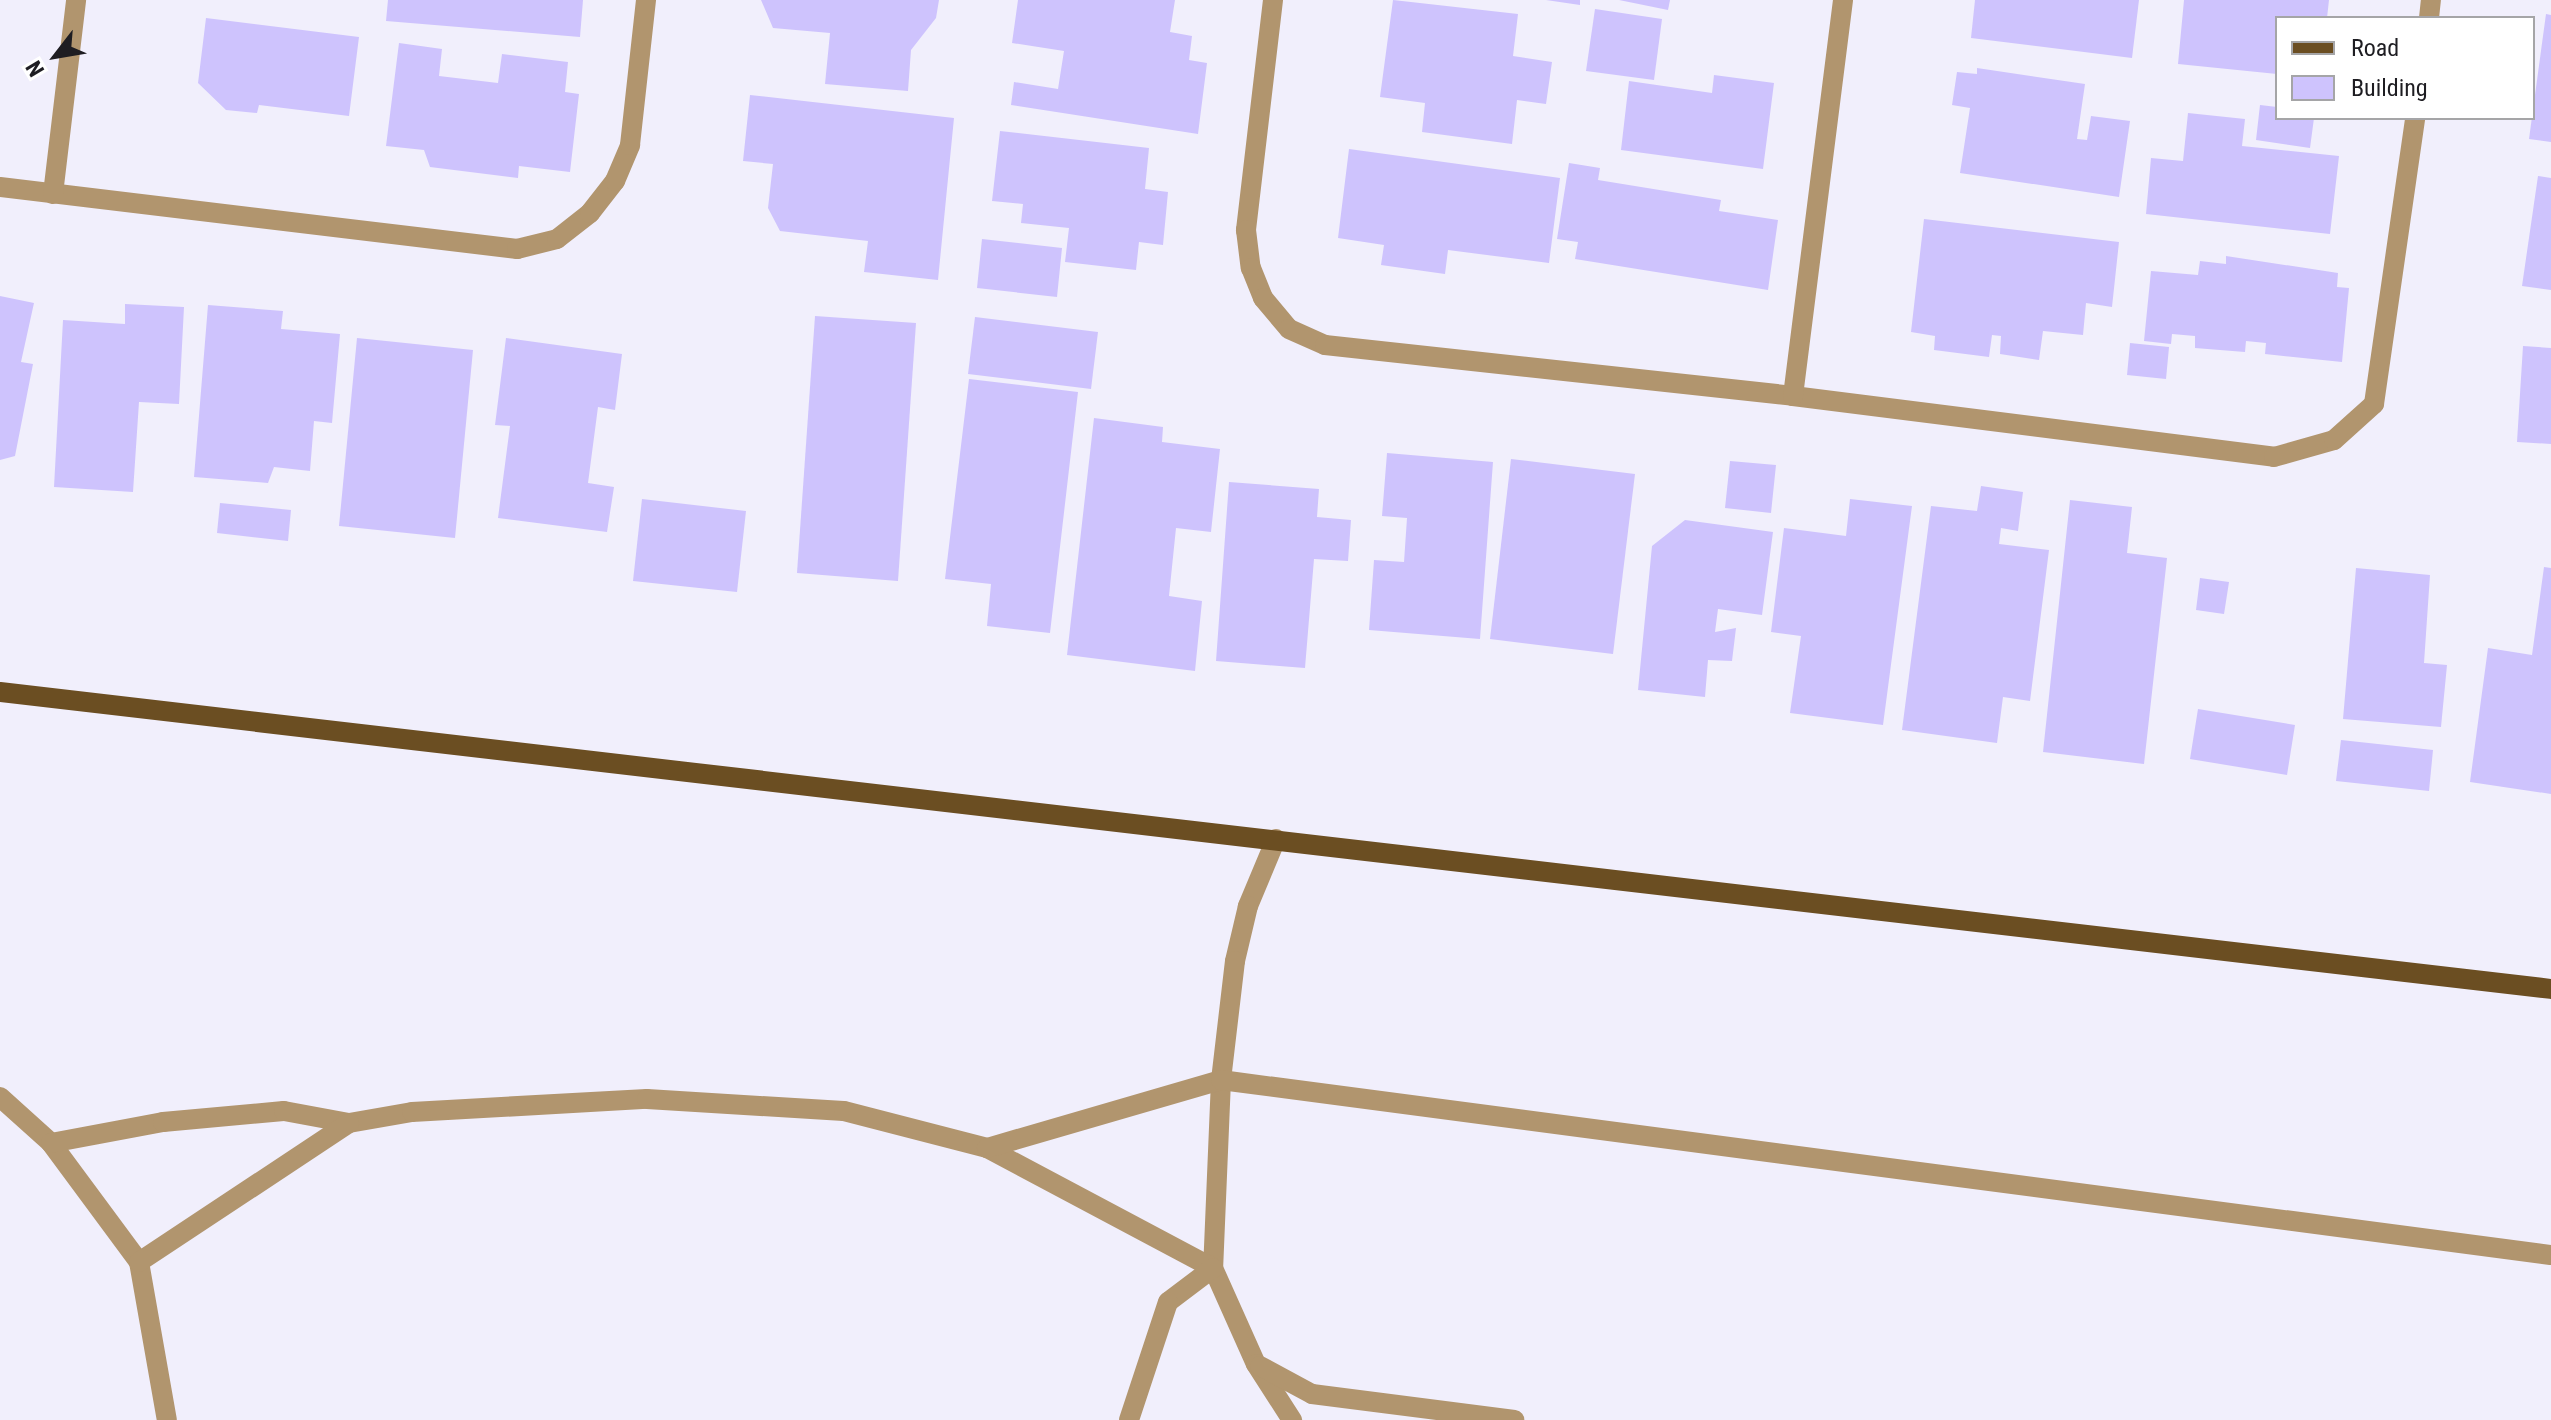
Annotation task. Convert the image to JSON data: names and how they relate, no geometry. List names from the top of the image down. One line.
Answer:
{"legend":["Road","Building"],"north":"bottom left"}
